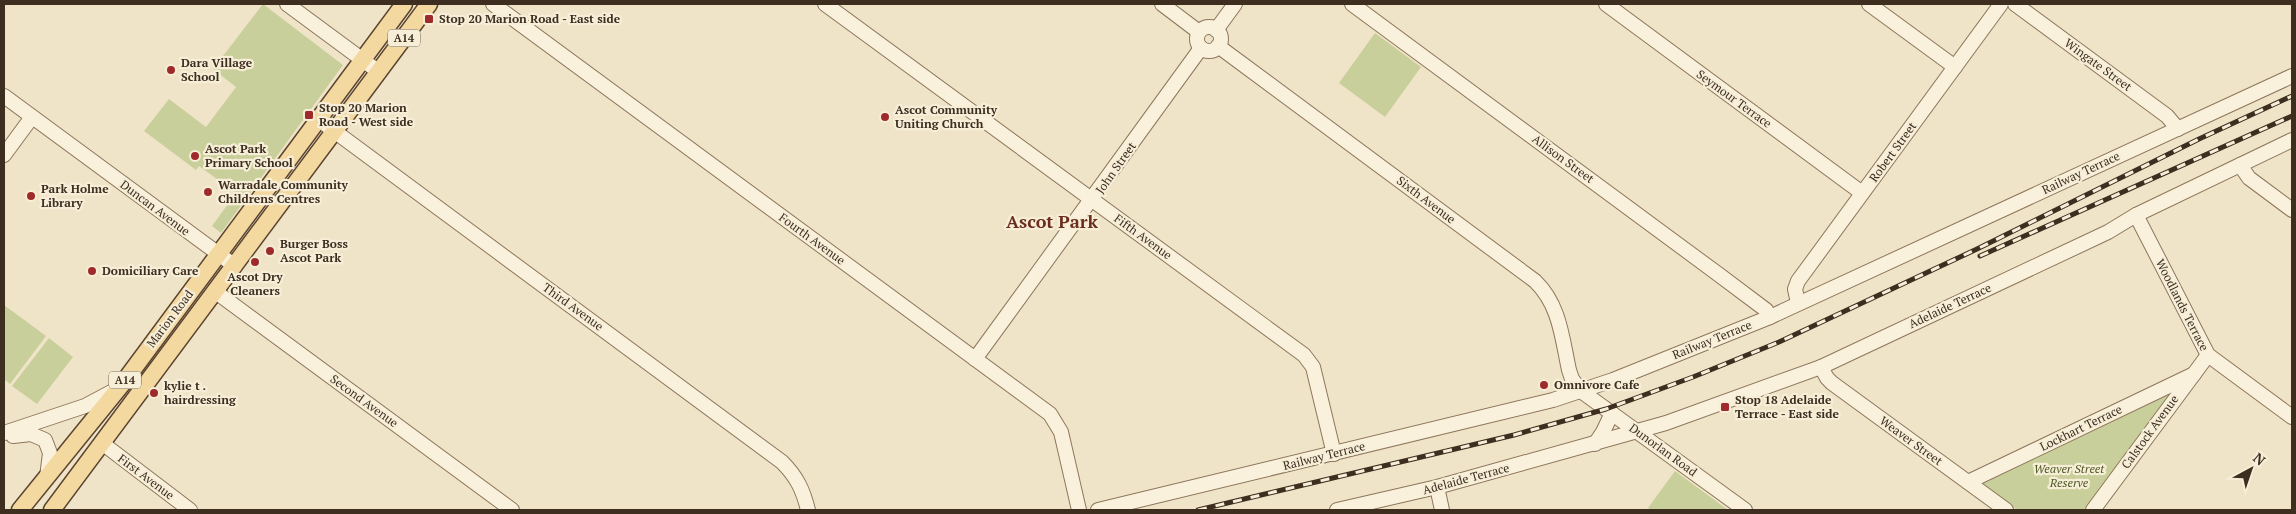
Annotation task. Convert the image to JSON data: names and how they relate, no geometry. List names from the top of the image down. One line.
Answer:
{"streets":{"main road":["A14","Marion Road"],"street":["Wingate Street","Seymour Terrace","Robert Street","Allison Street","John Street","Railway Terrace","Sixth Avenue","Duncan Avenue","Fifth Avenue","Fourth Avenue","Woodlands Terrace","Adelaide Terrace","Third Avenue","Second Avenue","Lockhart Terrace","Calstock Avenue","Weaver Street","Dunorlan Road","First Avenue"]},"crossings":[["Wingate Street","Railway Terrace"],["Seymour Terrace","Robert Street"],["Robert Street","Railway Terrace"],["Allison Street","Railway Terrace"],["John Street","Sixth Avenue"],["John Street","Fifth Avenue"],["John Street","Fourth Avenue"],["Railway Terrace","Sixth Avenue"],["Railway Terrace","Fifth Avenue"],["Railway Terrace","Dunorlan Road"],["Sixth Avenue","Dunorlan Road"],["Duncan Avenue","Marion Road"],["Woodlands Terrace","Adelaide Terrace"],["Woodlands Terrace","Calstock Avenue"],["Adelaide Terrace","Weaver Street"],["Adelaide Terrace","Dunorlan Road"],["Third Avenue","Marion Road"],["Marion Road","Second Avenue"],["Marion Road","First Avenue"],["Lockhart Terrace","Calstock Avenue"],["Lockhart Terrace","Weaver Street"]],"districts":["Ascot Park"],"parks":["Weaver Street Reserve"],"places":{"transit":["Stop 20 Marion Road - East side","Stop 20 Marion Road - West side","Stop 18 Adelaide Terrace - East side"],"other":["Dara Village School","Ascot Community Uniting Church","Ascot Park Primary School","Warradale Community Childrens Centres","Park Holme Library","Burger Boss Ascot Park","Ascot Dry Cleaners","Domiciliary Care","Omnivore Cafe","kylie t . hairdressing"]},"north":"top right"}
